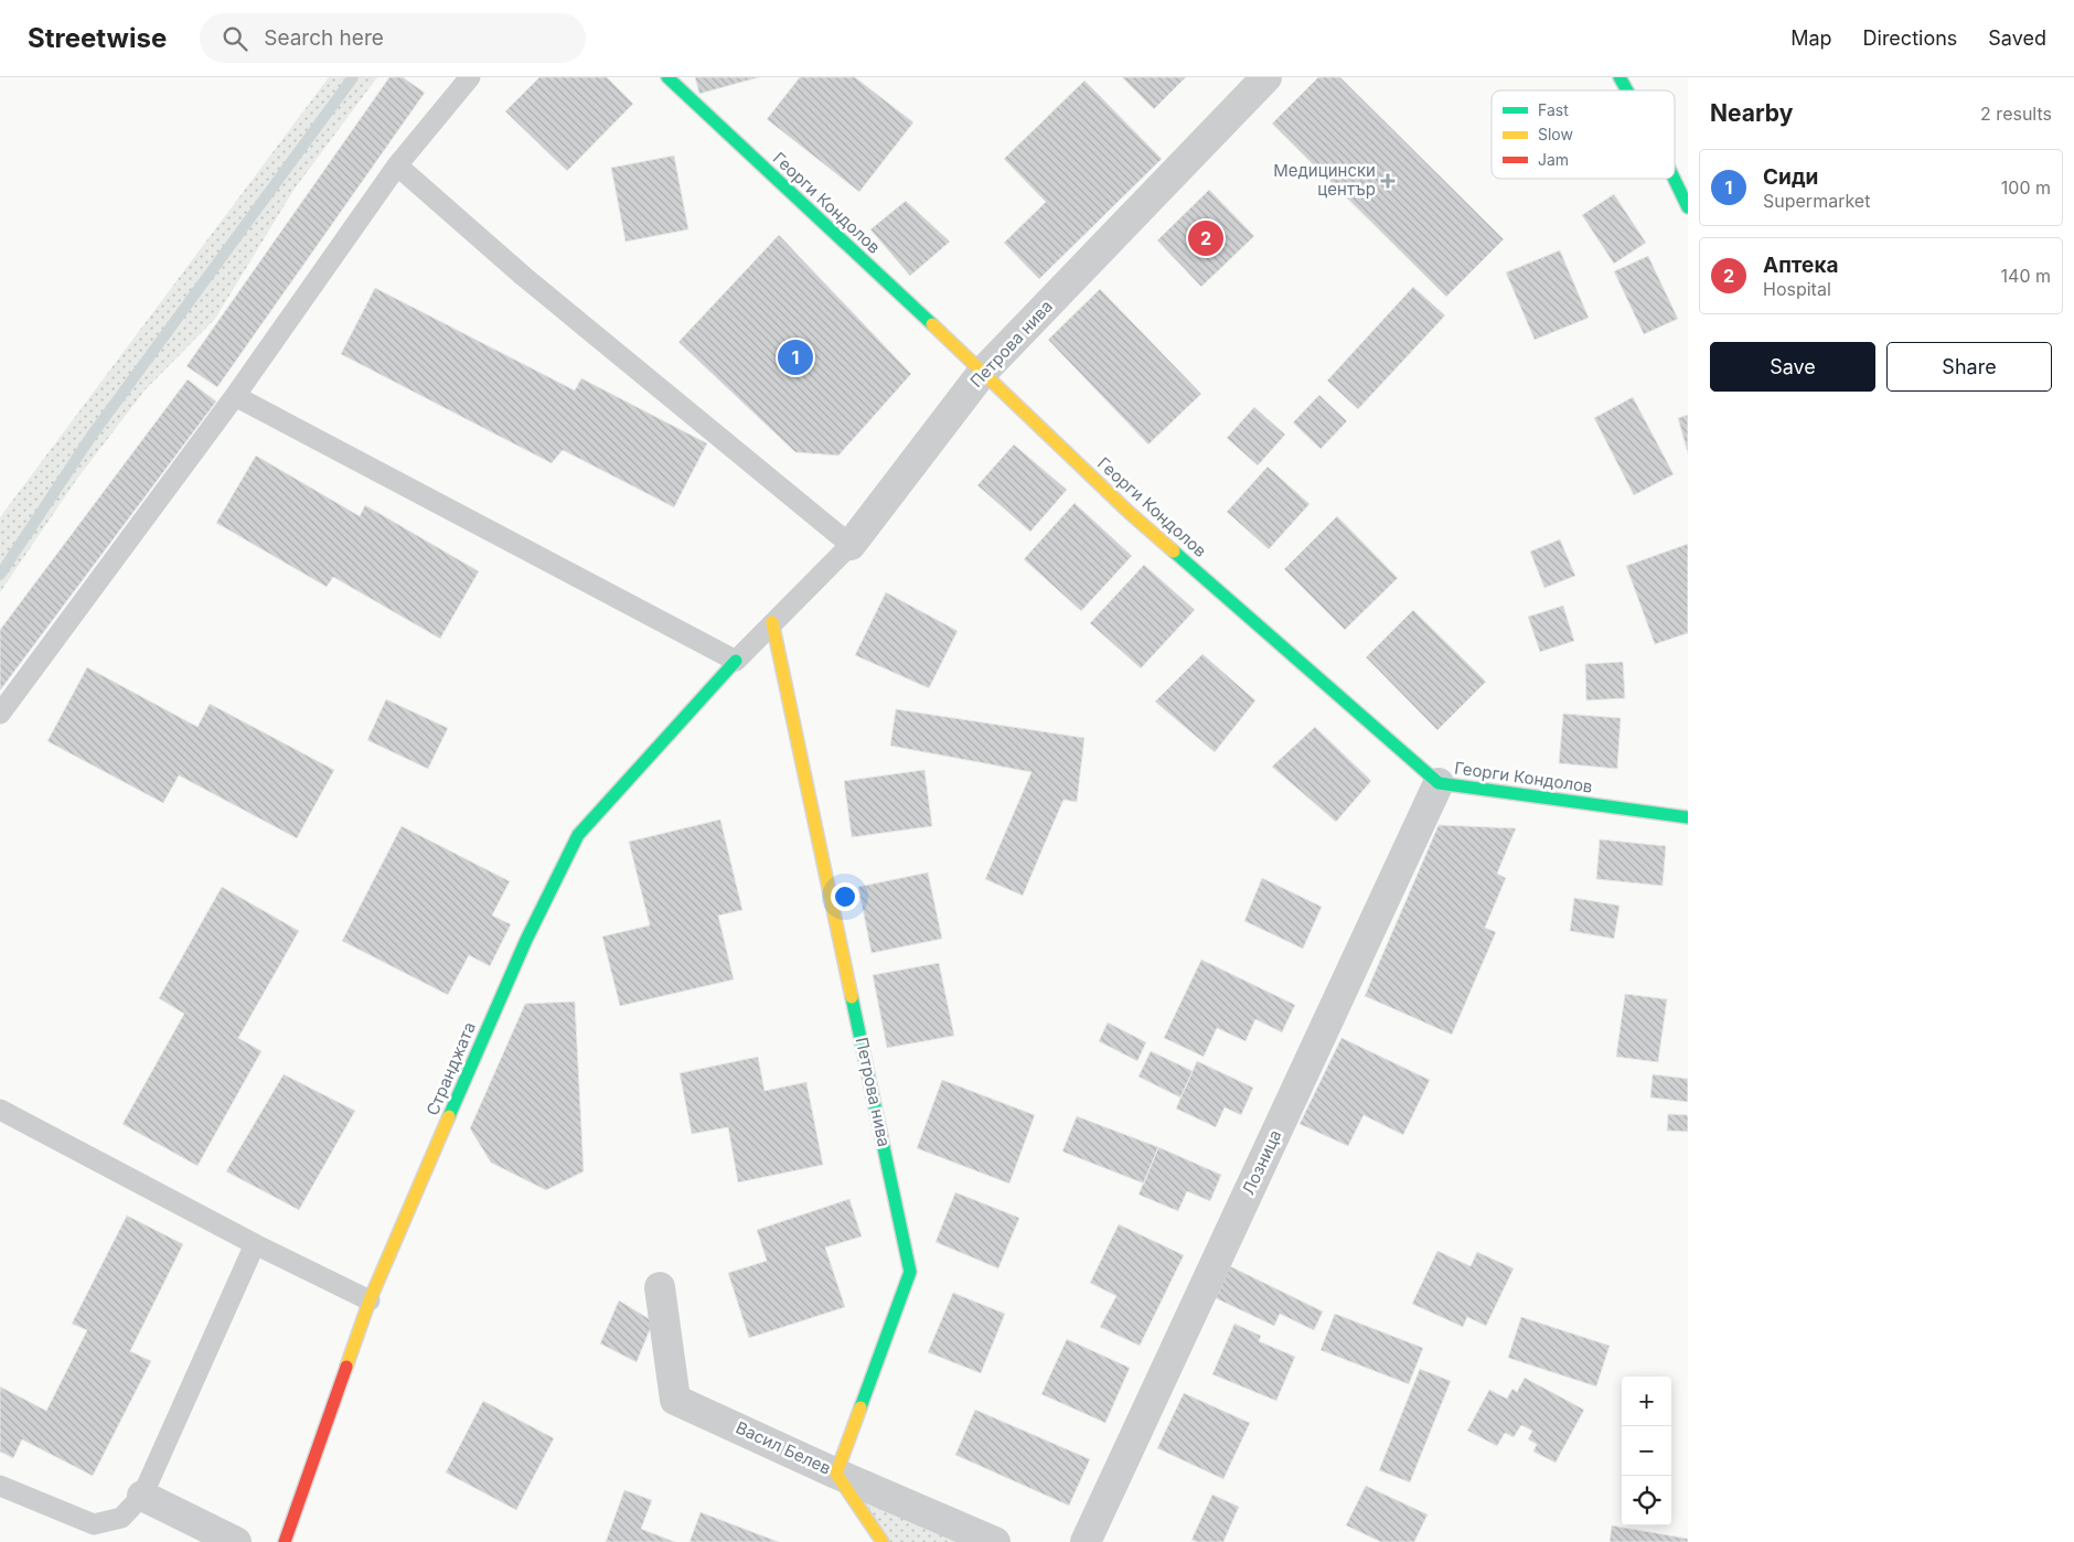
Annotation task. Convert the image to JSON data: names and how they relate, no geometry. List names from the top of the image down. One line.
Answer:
{"streets":{"street":["Георги Кондолов","Петрова нива","Странджата","Лозница","Васил Белев"]},"crossings":[["Георги Кондолов","Петрова нива"],["Георги Кондолов","Лозница"],["Петрова нива","Странджата"],["Петрова нива","Васил Белев"]],"places":{"health":["Медицински център"]},"legend":["Fast","Slow","Jam"],"page":{"header":"Streetwise","search":"Search here","nav":["Map","Directions","Saved"],"heading":["Nearby","2 results"],"list":[{"mark":"1","name":"Сиди","note":"Supermarket","value":"100 m"},{"mark":"2","name":"Аптека","note":"Hospital","value":"140 m"}],"pins":["2","1"],"buttons":["Save","Share"],"map_buttons":["+","−"]}}
